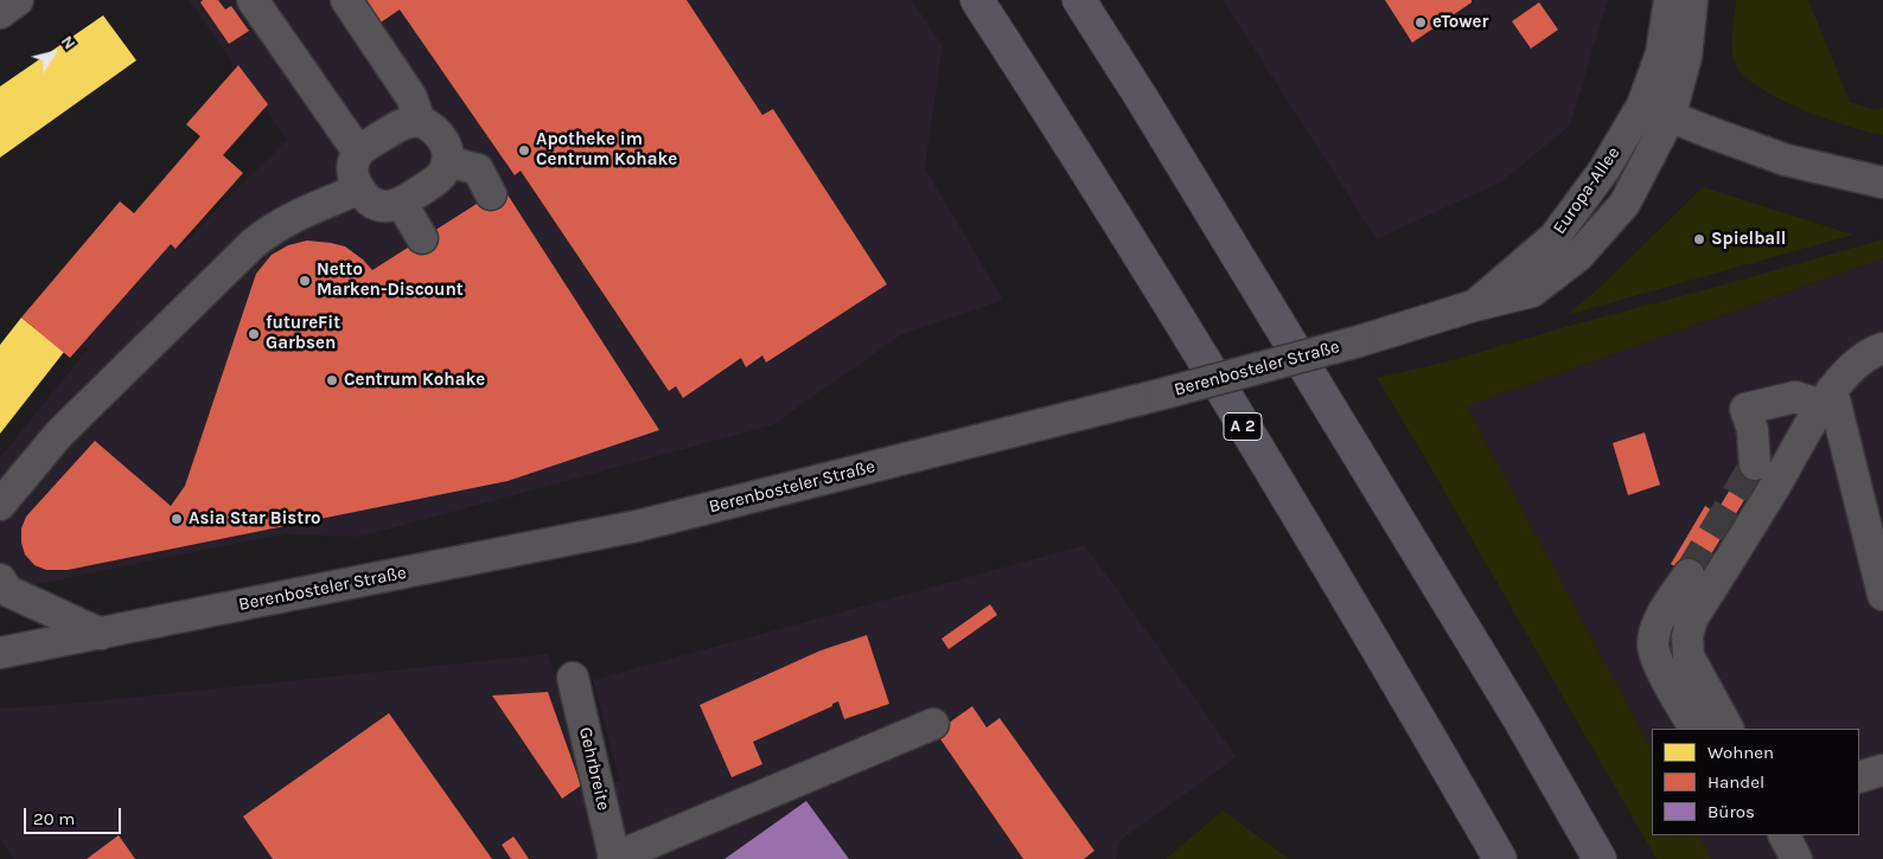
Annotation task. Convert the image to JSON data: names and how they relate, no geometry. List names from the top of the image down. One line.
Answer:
{"streets":{"highway":["A 2"],"street":["Europa-Allee","Berenbosteler Straße","Gehrbreite"]},"crossings":[["Europa-Allee","Berenbosteler Straße"]],"places":["eTower","Apotheke im Centrum Kohake","Spielball","Netto Marken-Discount","futureFit Garbsen","Centrum Kohake","Asia Star Bistro"],"legend":["Wohnen","Handel","Büros"],"scale_bar":"20 m","north":"top right"}
